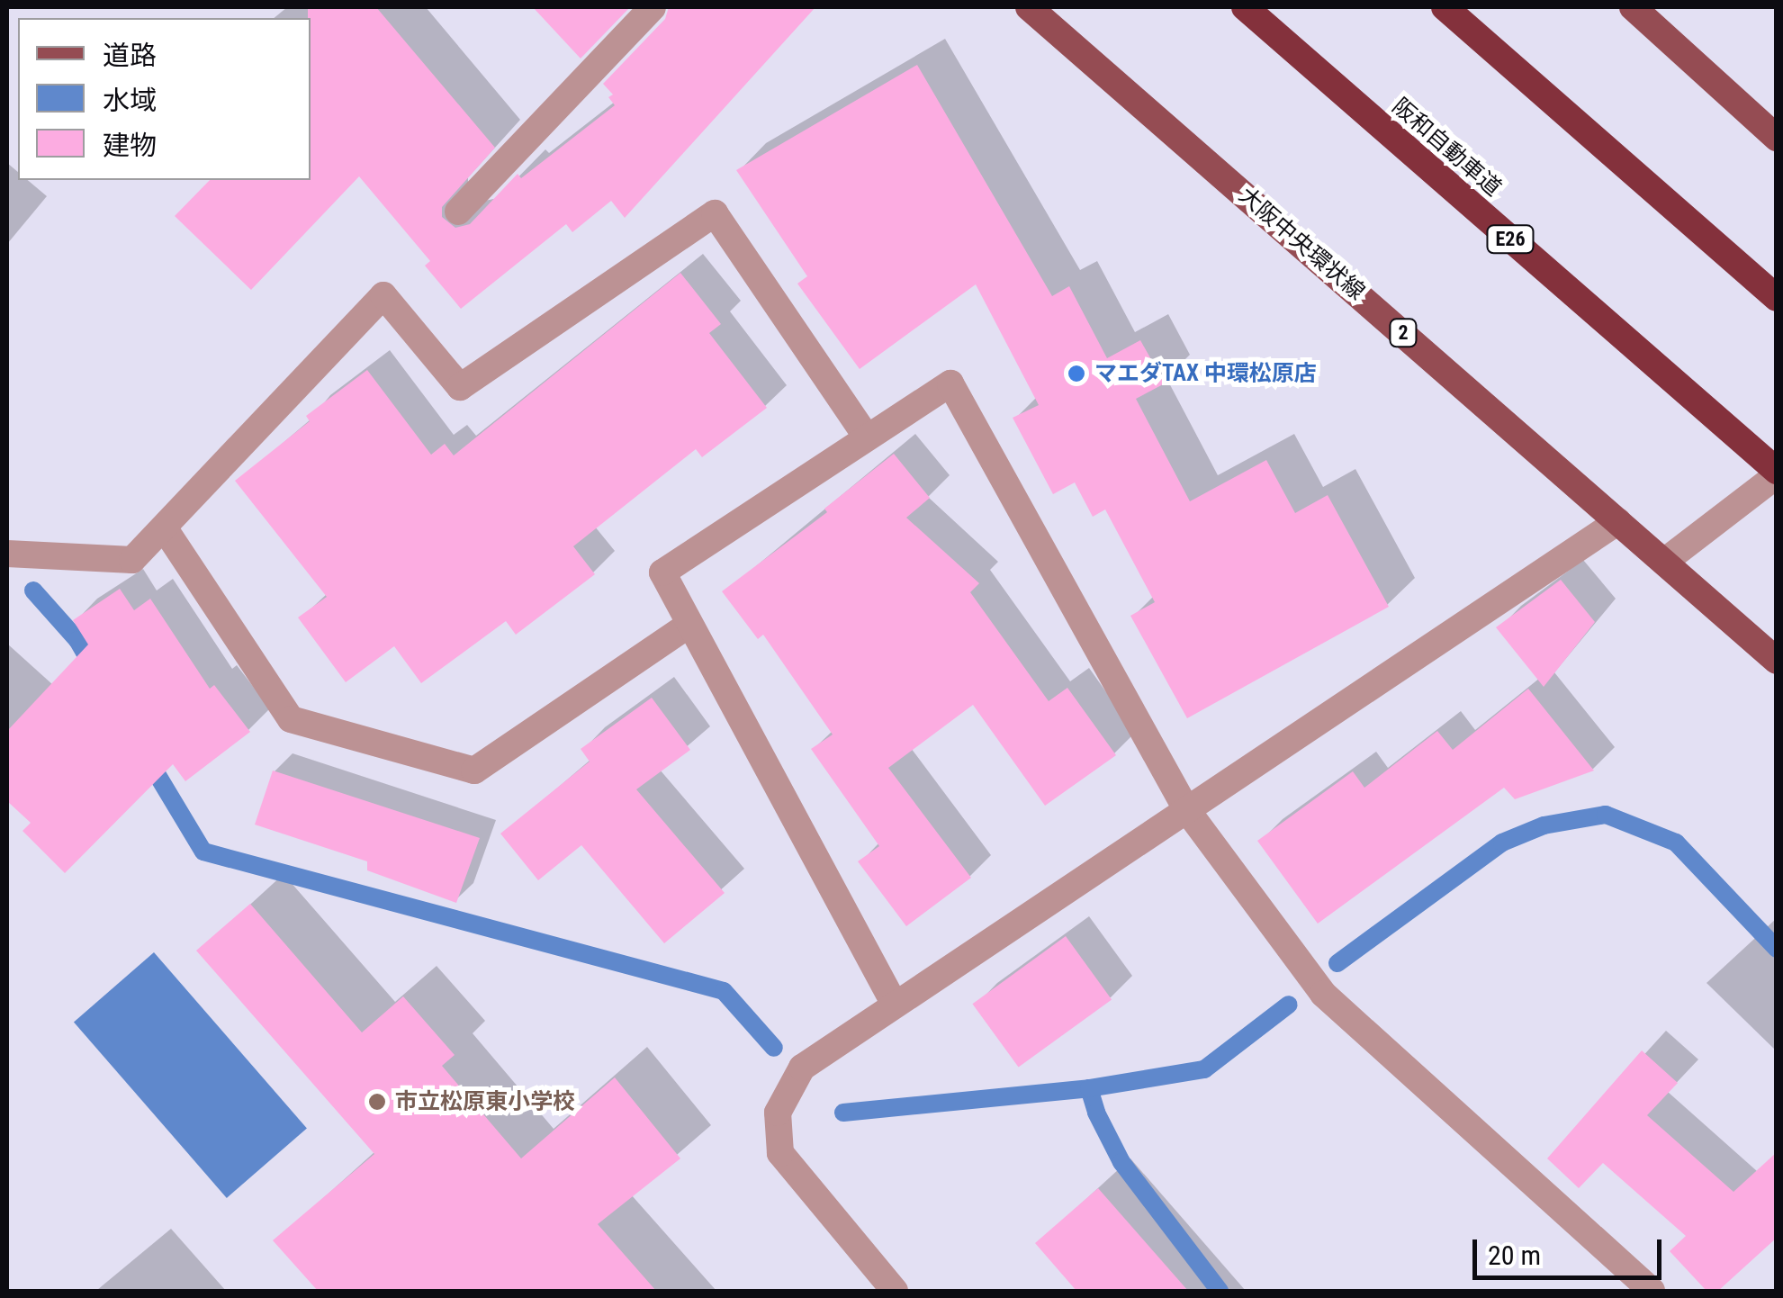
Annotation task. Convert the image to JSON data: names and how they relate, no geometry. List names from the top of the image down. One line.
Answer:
{"streets":{"highway":["阪和自動車道","E26"],"main road":["大阪中央環状線","2"]},"places":["マエダTAX 中環松原店","市立松原東小学校"],"legend":["道路","水域","建物"],"scale_bar":"20 m"}
